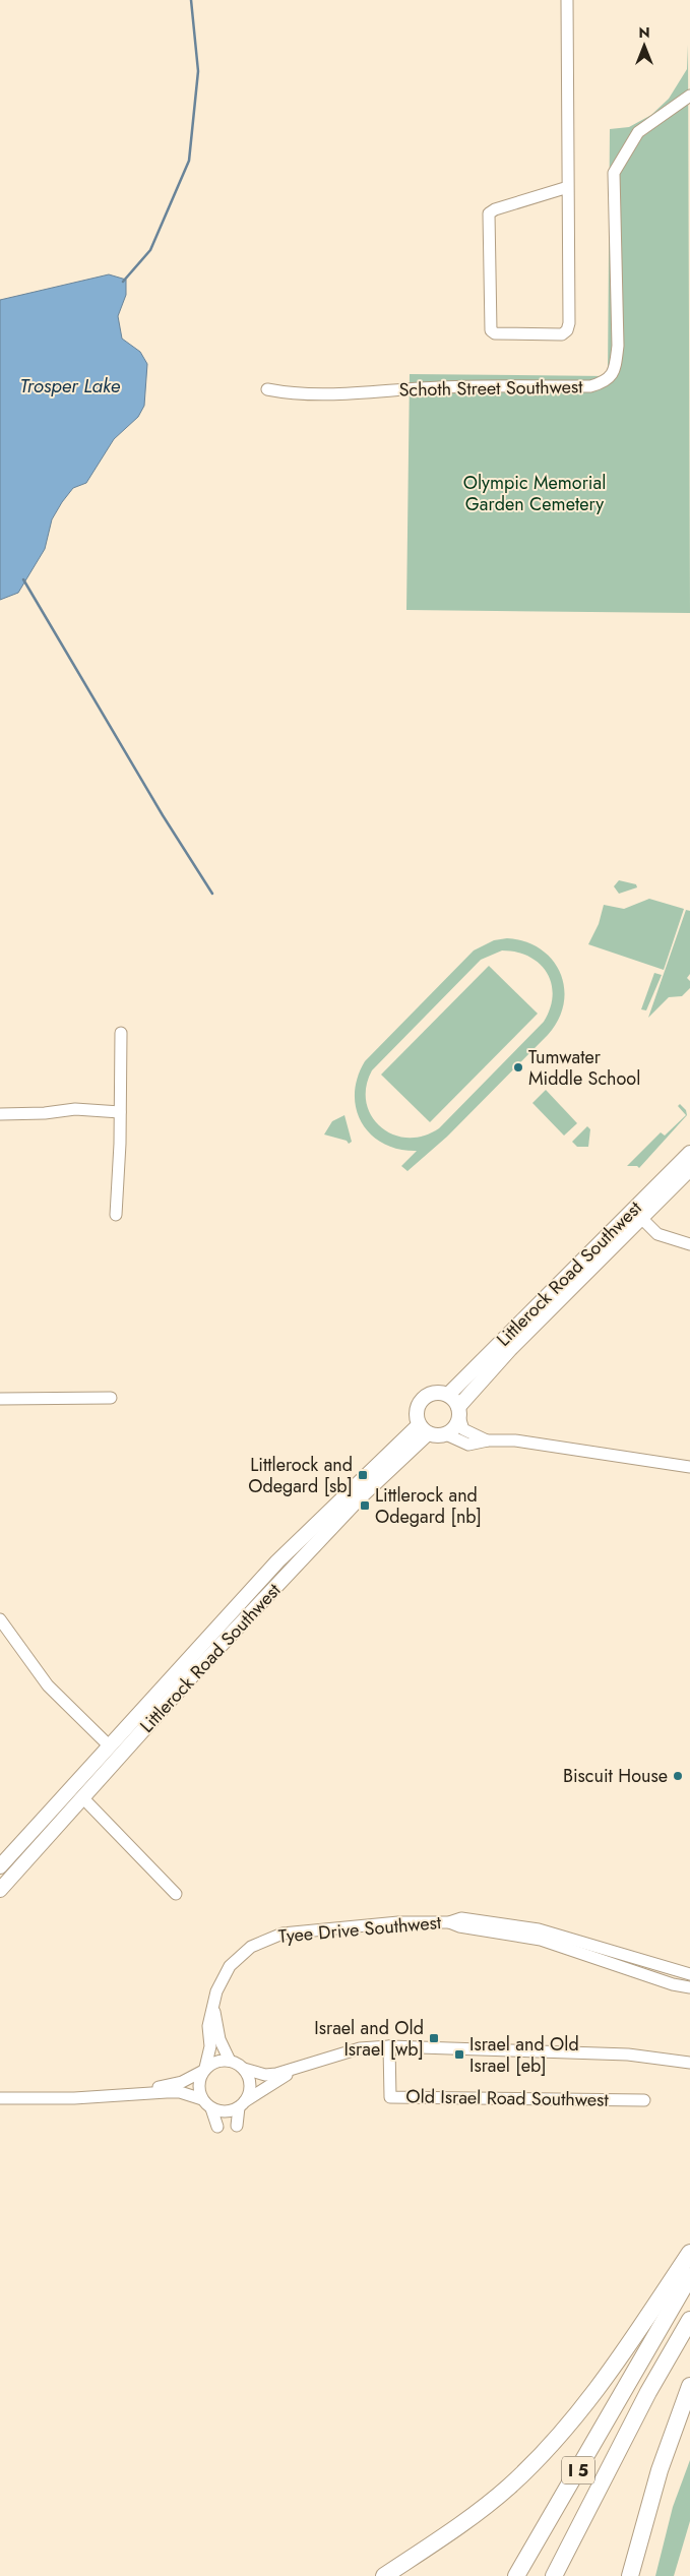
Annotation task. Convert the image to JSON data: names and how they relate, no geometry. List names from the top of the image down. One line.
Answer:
{"streets":{"highway":["I 5"],"main road":["Littlerock Road Southwest"],"street":["Schoth Street Southwest","Tyee Drive Southwest","Old Israel Road Southwest"]},"water":["Trosper Lake"],"parks":["Olympic Memorial Garden Cemetery"],"places":{"other":["Tumwater Middle School","Biscuit House"],"transit":["Littlerock and Odegard [sb]","Littlerock and Odegard [nb]","Israel and Old Israel [wb]","Israel and Old Israel [eb]"]},"north":"top"}
